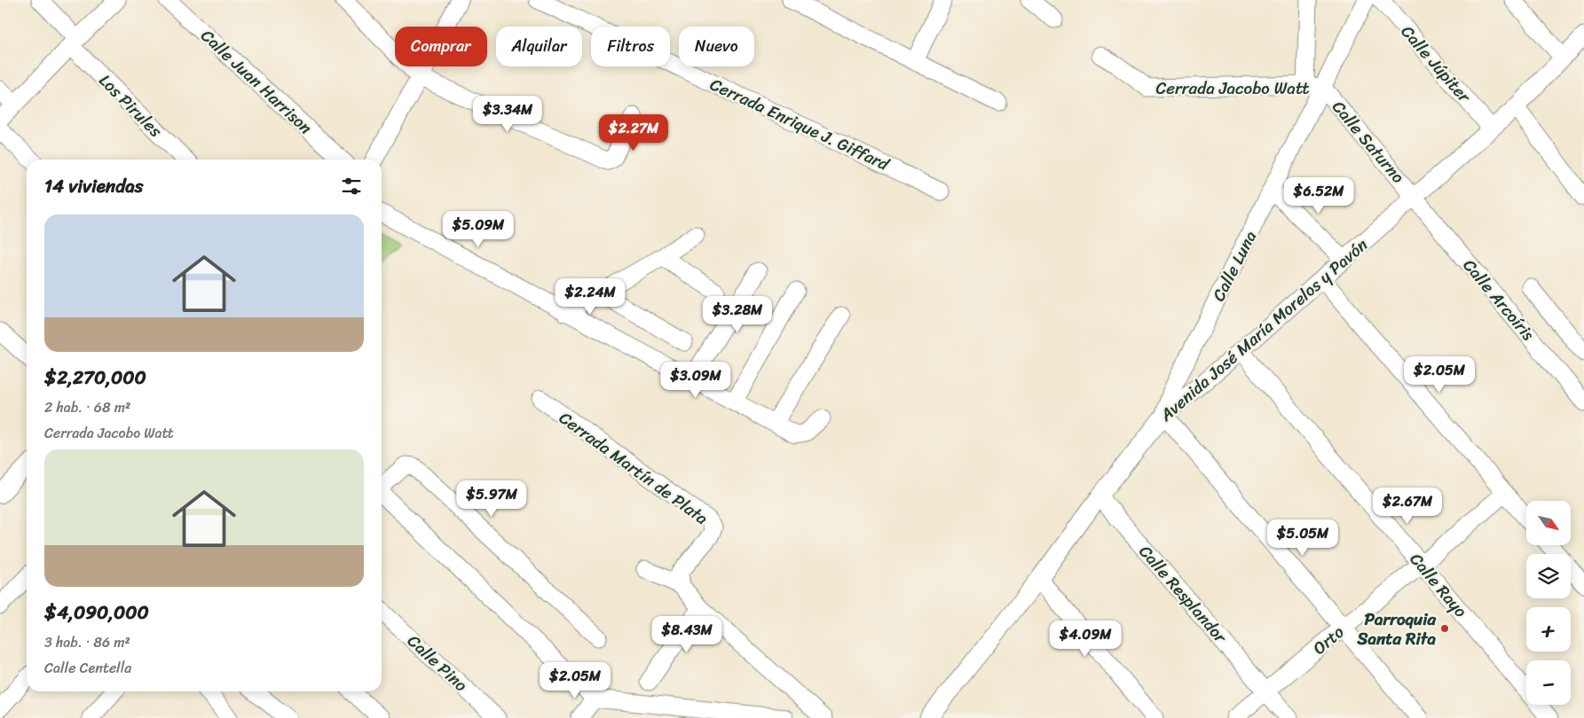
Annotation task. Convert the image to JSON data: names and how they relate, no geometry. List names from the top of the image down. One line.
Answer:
{"streets":{"street":["Calle Júpiter","Calle Juan Harrison","Cerrada Jacobo Watt","Los Pirules","Cerrada Enrique J. Giffard","Calle Saturno","Calle Luna","Calle Arcoíris","Avenida José María Morelos y Pavón","Cerrada Martín de Plata","Calle Rayo","Calle Resplandor","Orto","Calle Pino"]},"crossings":[["Calle Júpiter","Avenida José María Morelos y Pavón"],["Cerrada Jacobo Watt","Calle Saturno"],["Cerrada Jacobo Watt","Calle Luna"],["Calle Saturno","Calle Luna"],["Calle Saturno","Calle Arcoíris"],["Calle Saturno","Avenida José María Morelos y Pavón"],["Calle Luna","Avenida José María Morelos y Pavón"],["Calle Arcoíris","Avenida José María Morelos y Pavón"],["Avenida José María Morelos y Pavón","Calle Rayo"],["Avenida José María Morelos y Pavón","Calle Resplandor"],["Calle Rayo","Orto"],["Calle Resplandor","Orto"]],"places":["Parroquia Santa Rita"],"north":"bottom right","page":{"chip":["Comprar","Alquilar","Filtros","Nuevo"],"price":["$3.34M","$2.27M","$6.52M","$5.09M","$2.24M","$3.28M","$2.05M","$3.09M","$5.97M","$2.67M","$5.05M","$8.43M","$4.09M","$2.05M"],"heading":"14 viviendas","list":[{"name":"$2,270,000","note":"2 hab. · 68 m² · Cerrada Jacobo Watt"},{"name":"$4,090,000","note":"3 hab. · 86 m² · Calle Centella"}],"map_buttons":["+","−"]}}
